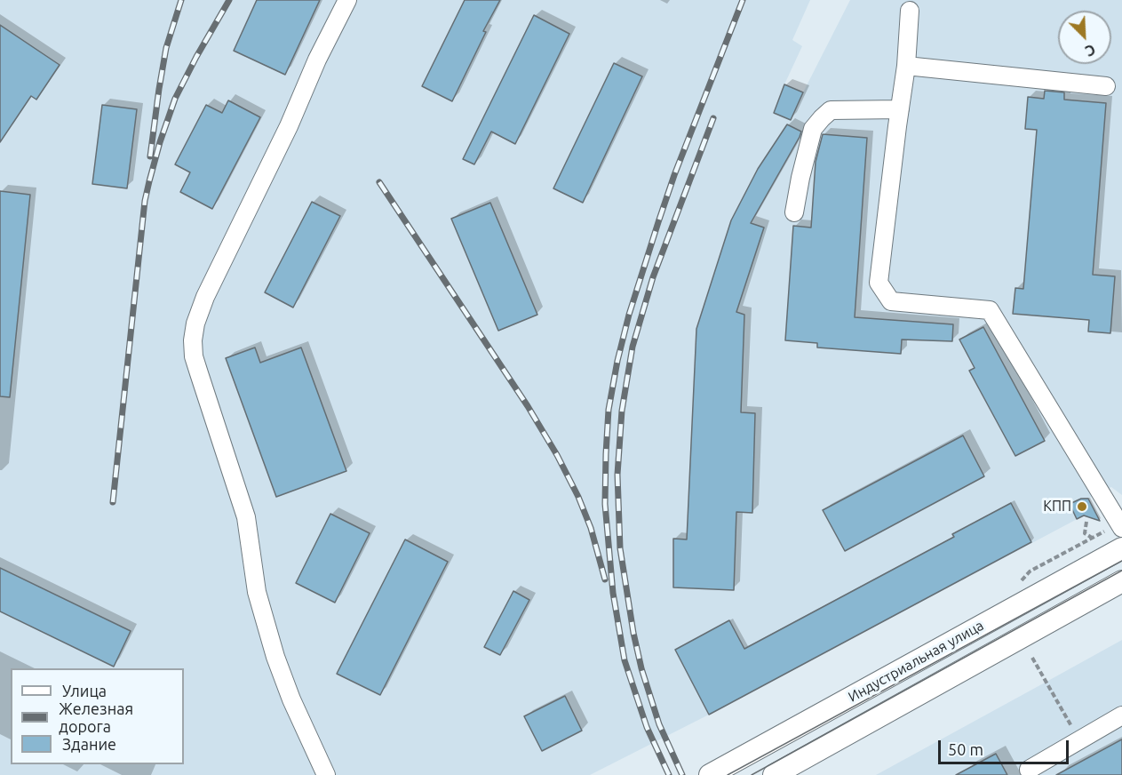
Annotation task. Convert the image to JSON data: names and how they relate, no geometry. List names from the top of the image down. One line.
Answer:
{"streets":{"main road":["Индустриальная улица"]},"places":["КПП"],"legend":["Улица","Железная дорога","Здание"],"scale_bar":"50 m","north":"bottom right"}
